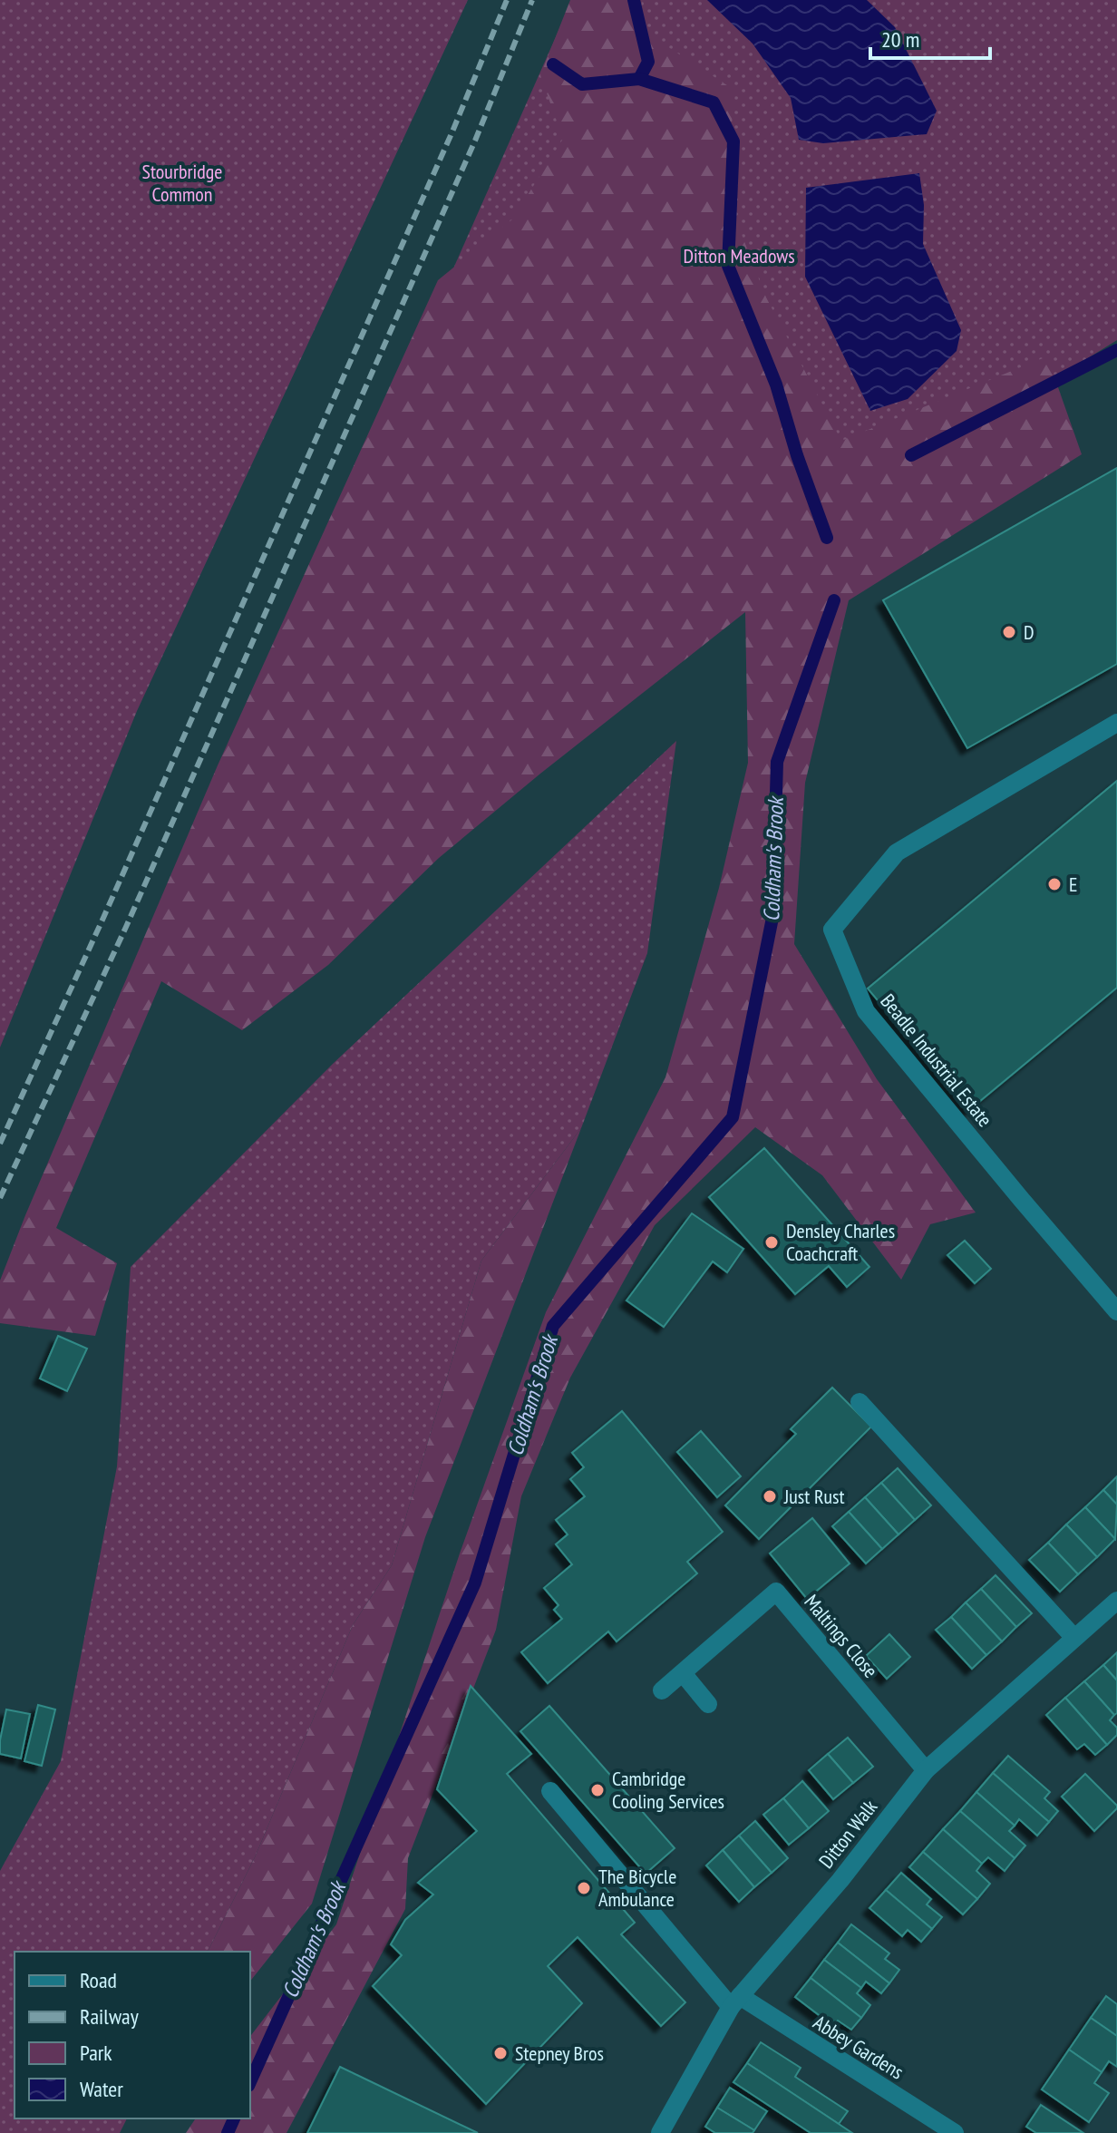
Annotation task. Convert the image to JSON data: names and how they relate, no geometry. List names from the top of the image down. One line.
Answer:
{"streets":{"street":["Beadle Industrial Estate","Maltings Close","Ditton Walk","Abbey Gardens"]},"crossings":[["Maltings Close","Ditton Walk"],["Ditton Walk","Abbey Gardens"]],"water":["Coldham's Brook"],"parks":["Stourbridge Common","Ditton Meadows"],"places":["D","E","Densley Charles Coachcraft","Just Rust","Cambridge Cooling Services","The Bicycle Ambulance","Stepney Bros"],"legend":["Road","Railway","Park","Water"],"scale_bar":"20 m"}
